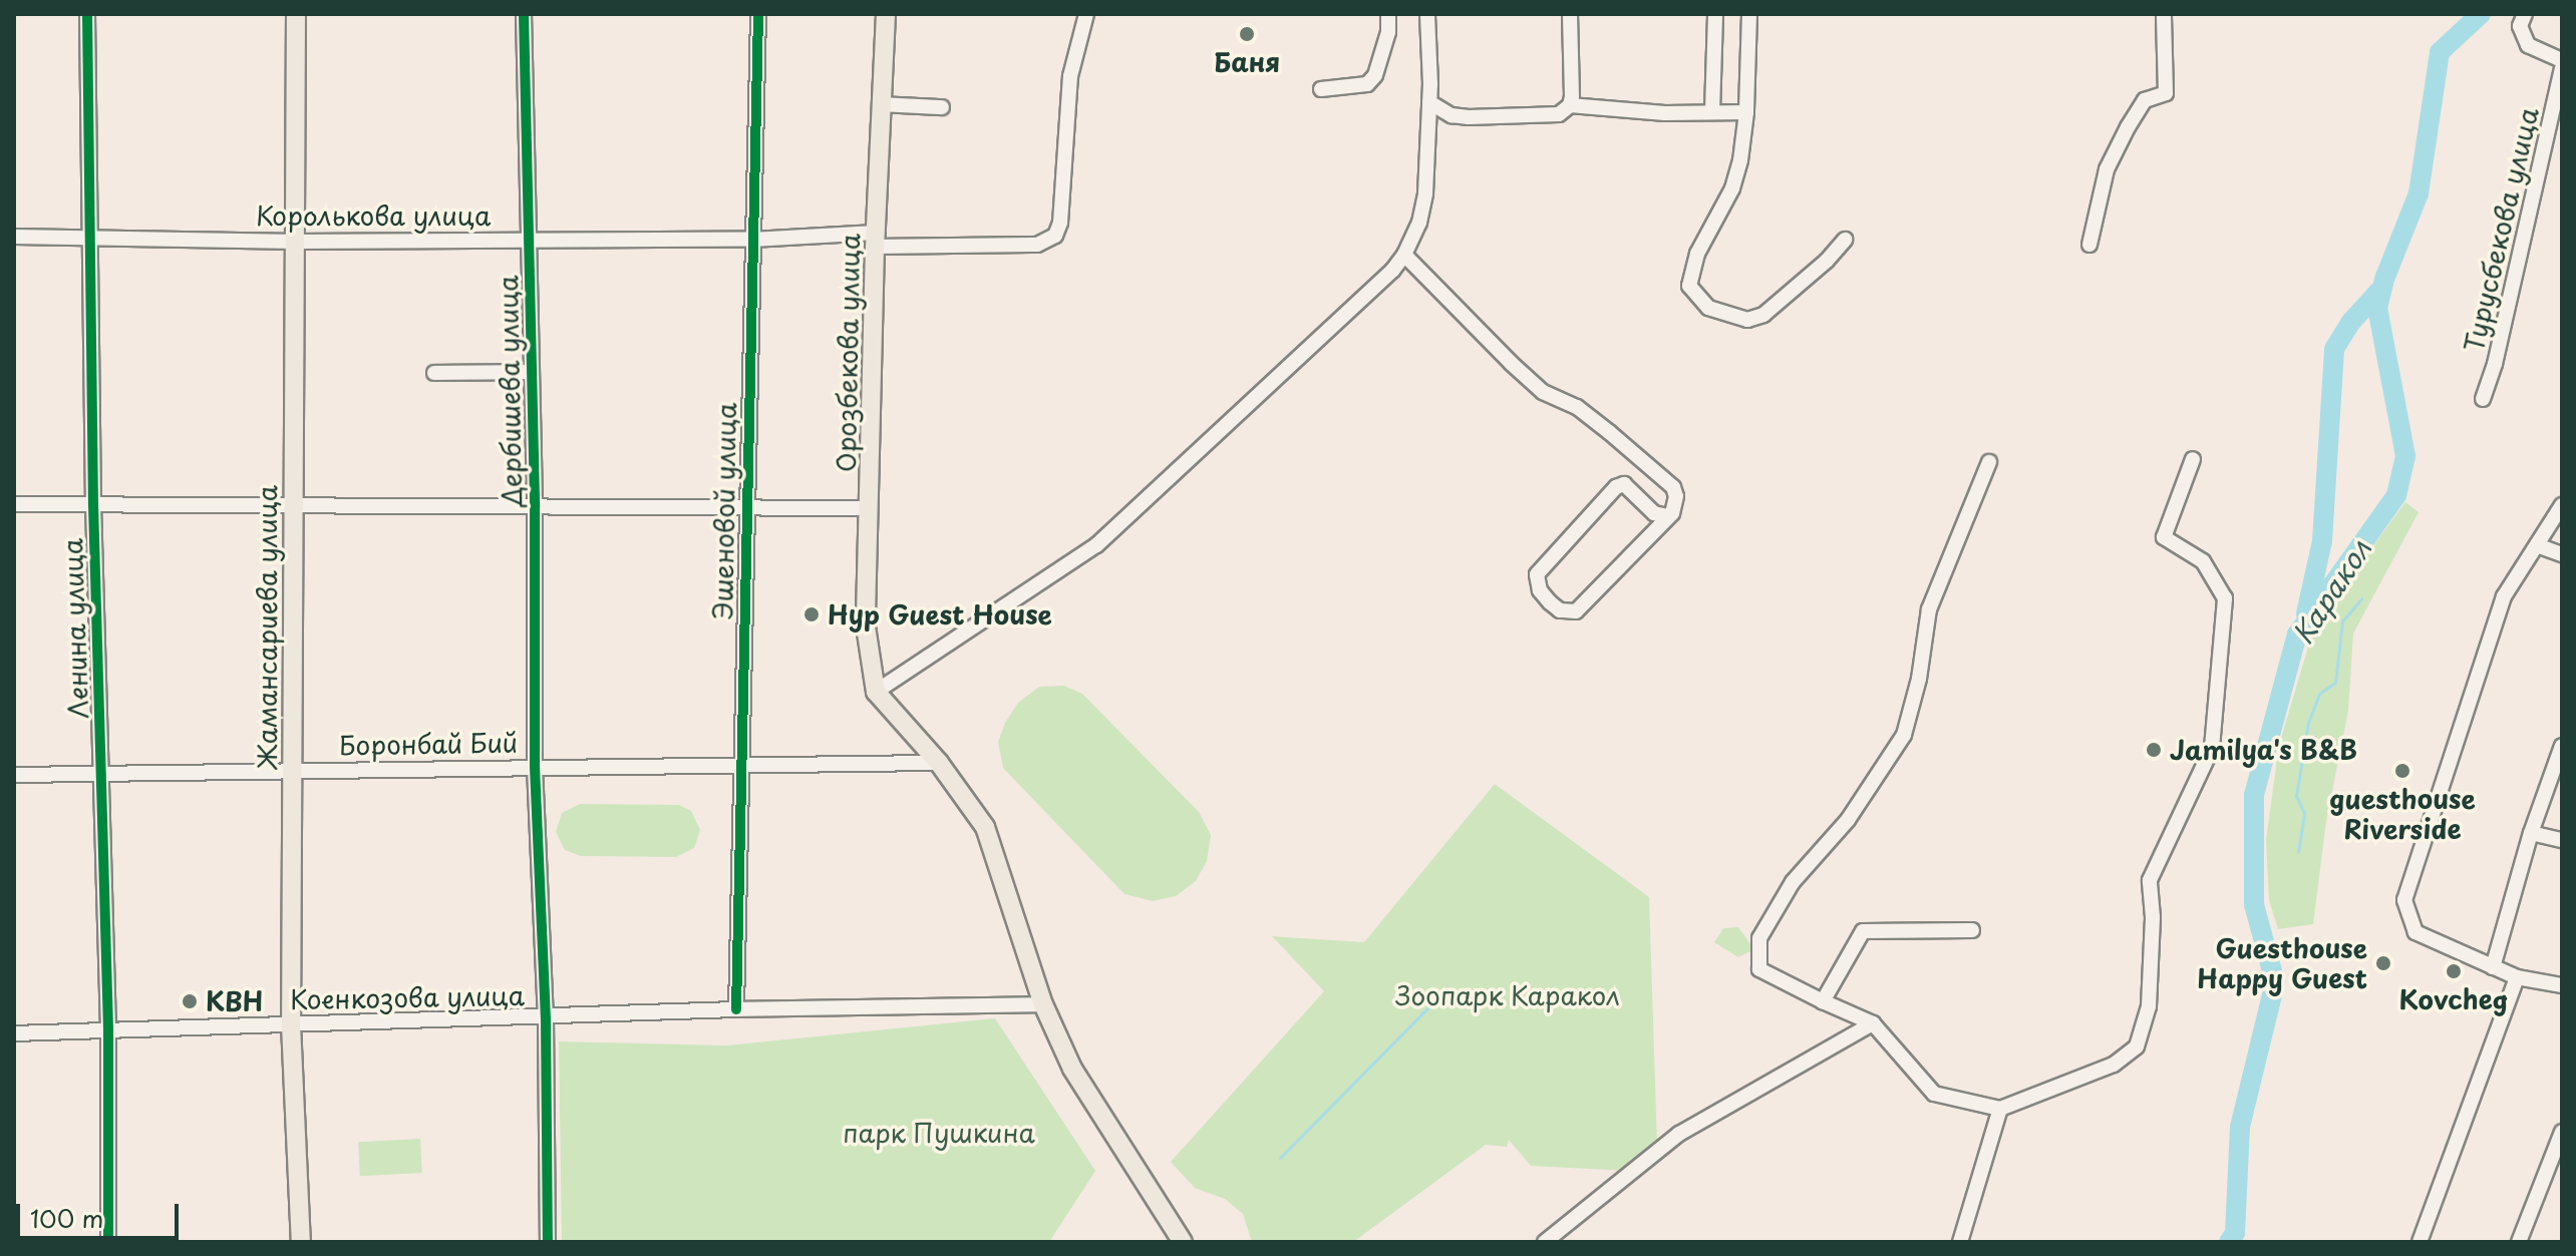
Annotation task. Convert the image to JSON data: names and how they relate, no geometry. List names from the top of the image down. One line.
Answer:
{"streets":{"main road":["Орозбекова улица","Жамансариева улица"],"street":["Королькова улица","Турусбекова улица","Дербишева улица","Эшеновой улица","Ленина улица","Боронбай Бий","Коенкозова улица"]},"crossings":[["Королькова улица","Орозбекова улица"],["Королькова улица","Дербишева улица"],["Королькова улица","Эшеновой улица"],["Королькова улица","Жамансариева улица"],["Королькова улица","Ленина улица"],["Дербишева улица","Боронбай Бий"],["Дербишева улица","Коенкозова улица"],["Эшеновой улица","Боронбай Бий"],["Эшеновой улица","Коенкозова улица"],["Жамансариева улица","Боронбай Бий"],["Жамансариева улица","Коенкозова улица"],["Ленина улица","Боронбай Бий"],["Ленина улица","Коенкозова улица"]],"water":["Каракол"],"parks":["Зоопарк Каракол","парк Пушкина"],"places":["Баня","Нур Guest House","Jamilya's B&B","guesthouse Riverside","Guesthouse Happy Guest","Kovcheg","KBH"],"scale_bar":"100 m"}
